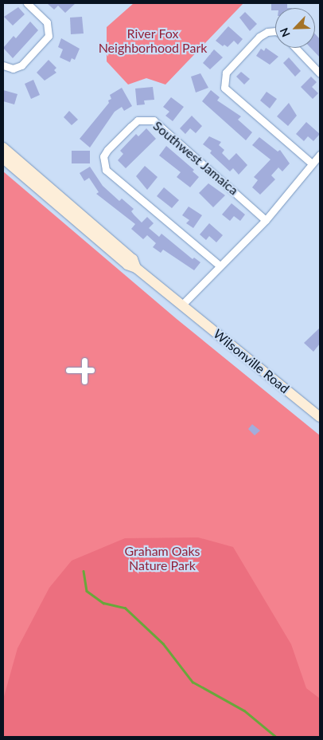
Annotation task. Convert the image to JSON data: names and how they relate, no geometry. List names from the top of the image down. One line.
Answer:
{"streets":{"main road":["Wilsonville Road"],"street":["Southwest Jamaica"]},"parks":["River Fox Neighborhood Park","Graham Oaks Nature Park"],"north":"bottom left"}
